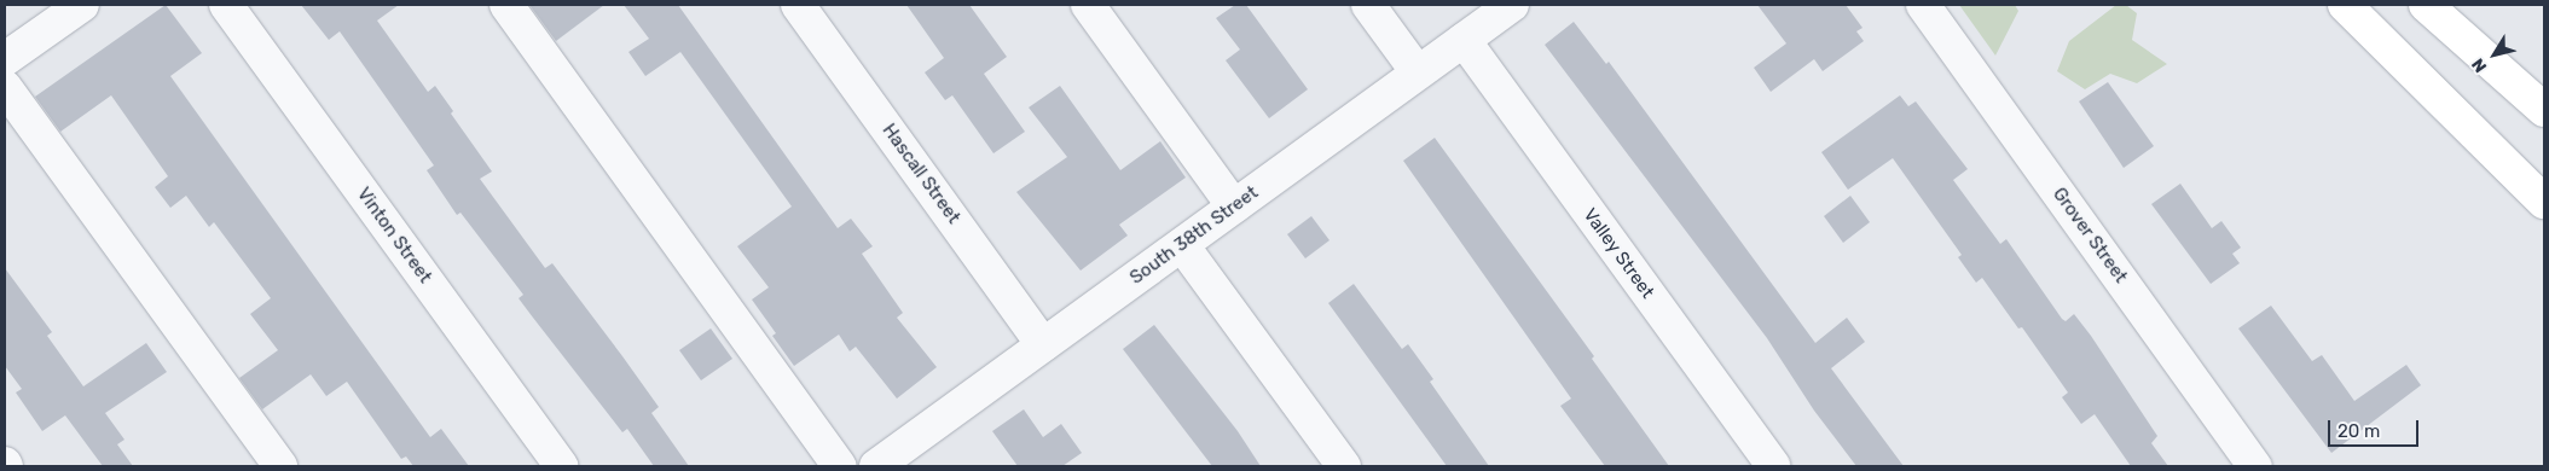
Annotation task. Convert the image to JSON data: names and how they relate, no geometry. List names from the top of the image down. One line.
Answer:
{"streets":{"street":["Hascall Street","Vinton Street","South 38th Street","Grover Street","Valley Street"]},"crossings":[["Hascall Street","South 38th Street"],["South 38th Street","Valley Street"]],"scale_bar":"20 m","north":"bottom left"}
